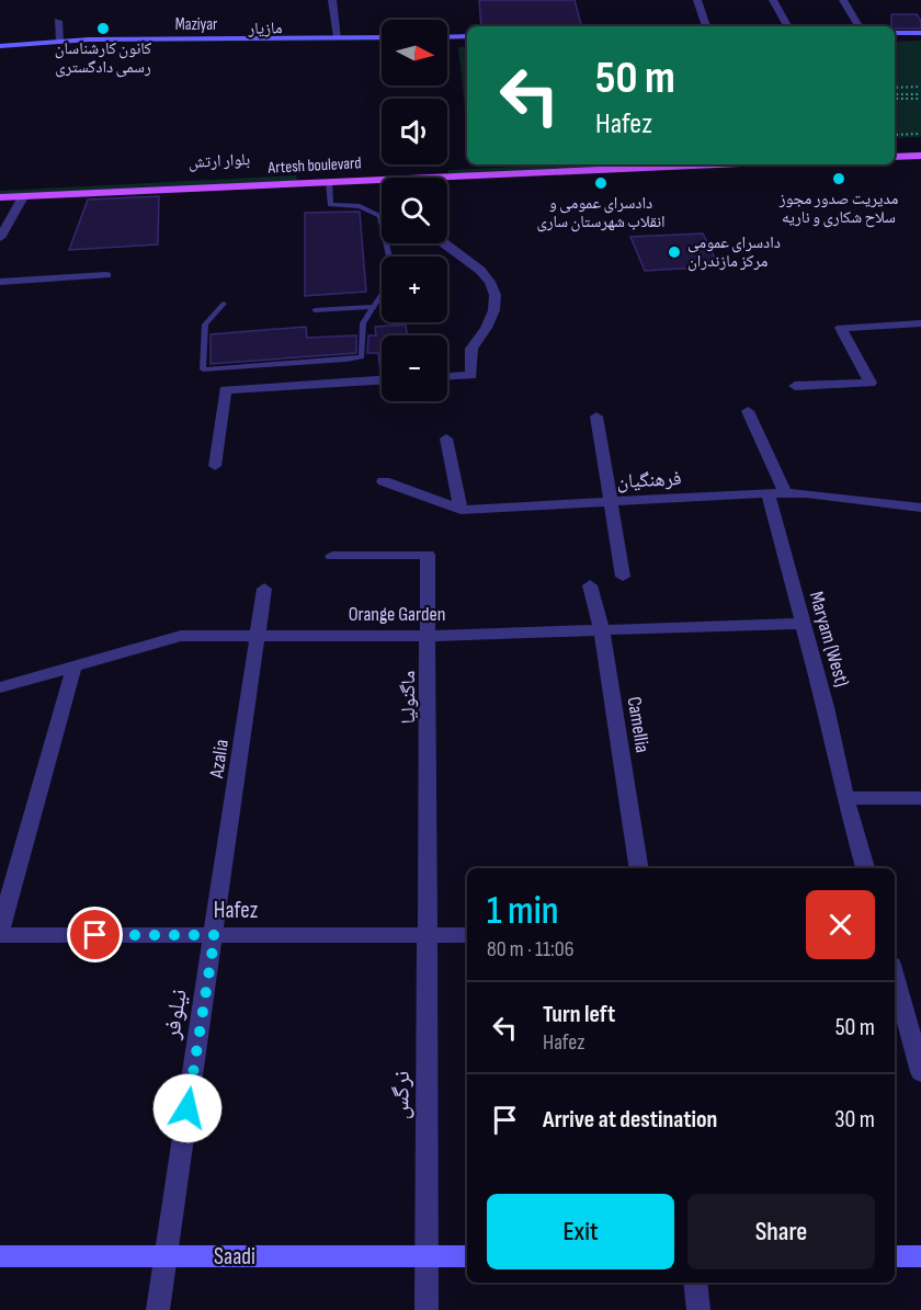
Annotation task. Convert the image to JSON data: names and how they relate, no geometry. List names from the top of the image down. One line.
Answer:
{"streets":{"main road":["Maziyar","مازیار","بلوار ارتش","Artesh boulevard","Saadi"],"street":["فرهنگیان","Orange Garden","Maryam (West)","ماگنولیا","Camellia","Azalia","Hafez","نیلوفر","نرگس"]},"crossings":[["Maziyar","مازیار"],["بلوار ارتش","Artesh boulevard"],["فرهنگیان","Maryam (West)"],["Orange Garden","Maryam (West)"],["Orange Garden","ماگنولیا"],["Orange Garden","Camellia"],["Orange Garden","Azalia"],["ماگنولیا","Hafez"],["ماگنولیا","نرگس"],["Azalia","Hafez"],["Azalia","نیلوفر"],["Hafez","نیلوفر"],["Hafez","نرگس"],["نیلوفر","Saadi"],["نرگس","Saadi"]],"places":["کانون کارشناسان رسمی دادگستری","مدیریت صدور مجوز سلاح شکاری و ناریه","دادسرای عمومی و انقلاب شهرستان ساری","دادسرای عمومی مرکز مازندران"],"north":"right","page":{"map_buttons":["+","−"],"turn":["50 m","Hafez"],"heading":["1 min","80 m · 11:06"],"list":[{"name":"Turn left","note":"Hafez","value":"50 m"},{"name":"Arrive at destination","value":"30 m"}],"buttons":["Exit","Share"]}}
